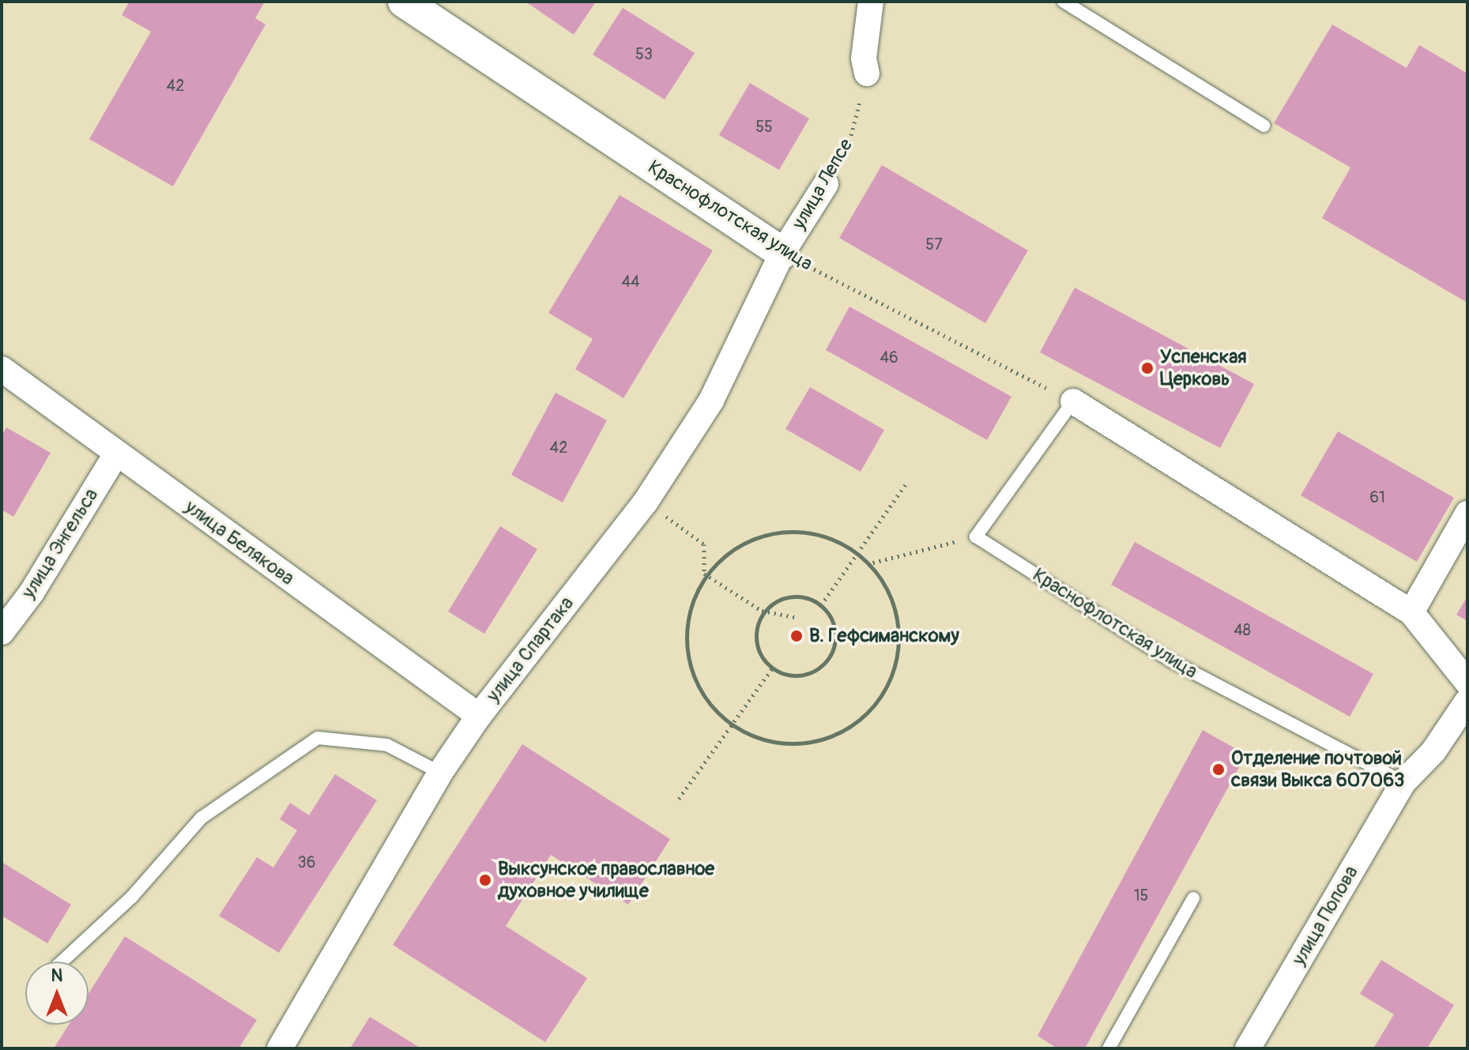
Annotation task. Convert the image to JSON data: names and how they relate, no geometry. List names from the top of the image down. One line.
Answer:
{"streets":{"street":["улица Лепсе","Краснофлотская улица","улица Белякова","улица Энгельса","улица Спартака","улица Попова"]},"crossings":[["улица Лепсе","Краснофлотская улица"],["улица Лепсе","улица Спартака"],["Краснофлотская улица","улица Спартака"],["Краснофлотская улица","улица Попова"],["улица Белякова","улица Энгельса"],["улица Белякова","улица Спартака"]],"places":["Успенская Церковь","В. Гефсиманскому","Отделение почтовой связи Выкса 607063","Выксунское православное духовное училище"],"house_numbers":["53","42","55","57","44","46","42","61","48","36","15"],"north":"top"}
